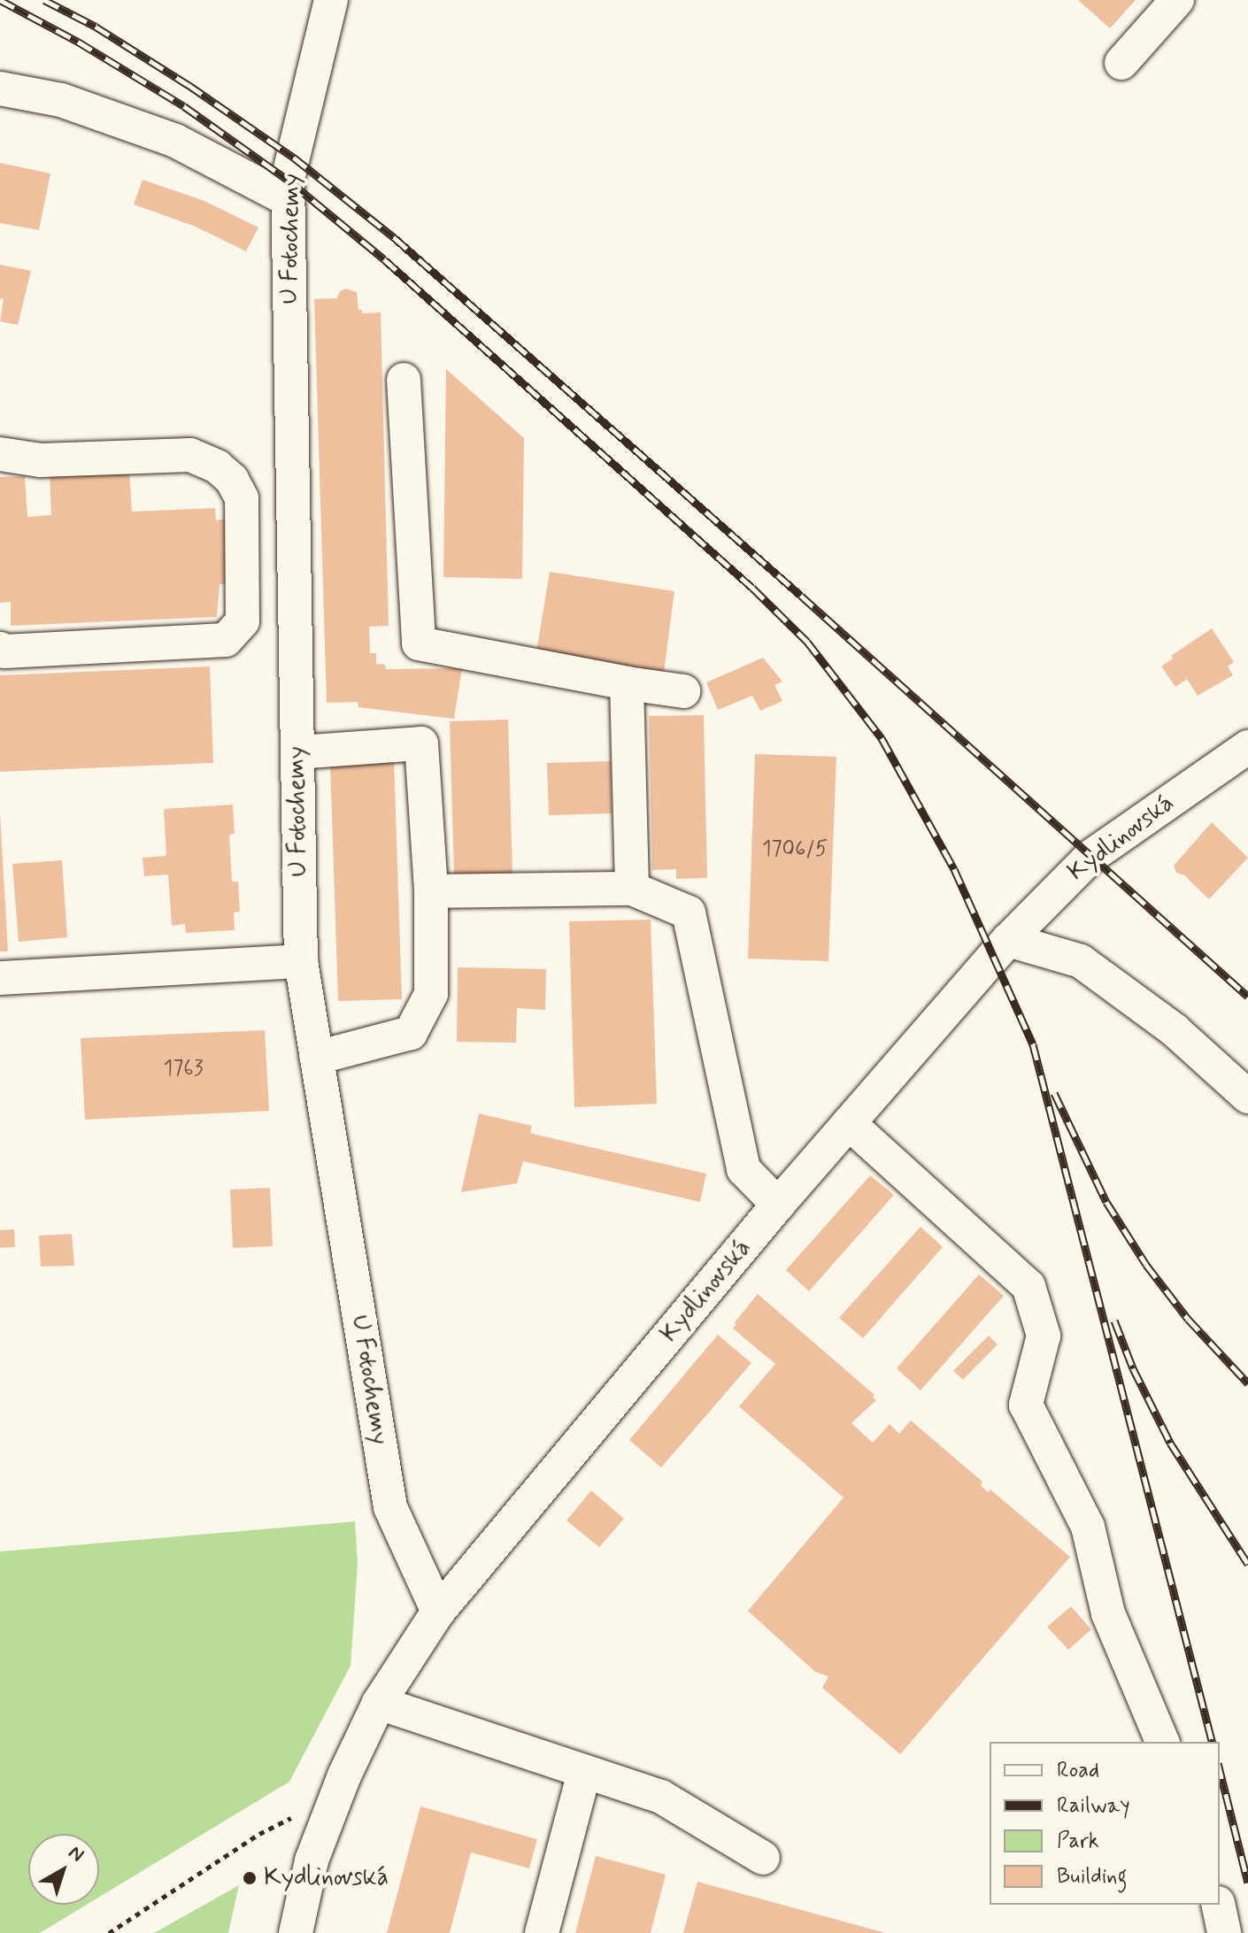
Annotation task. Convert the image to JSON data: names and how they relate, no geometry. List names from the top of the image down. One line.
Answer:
{"streets":{"street":["U Fotochemy","Kydlinovská"]},"crossings":[["U Fotochemy","Kydlinovská"]],"places":["Kydlinovská"],"house_numbers":["1706/5","1763"],"legend":["Road","Railway","Park","Building"],"north":"top right"}
